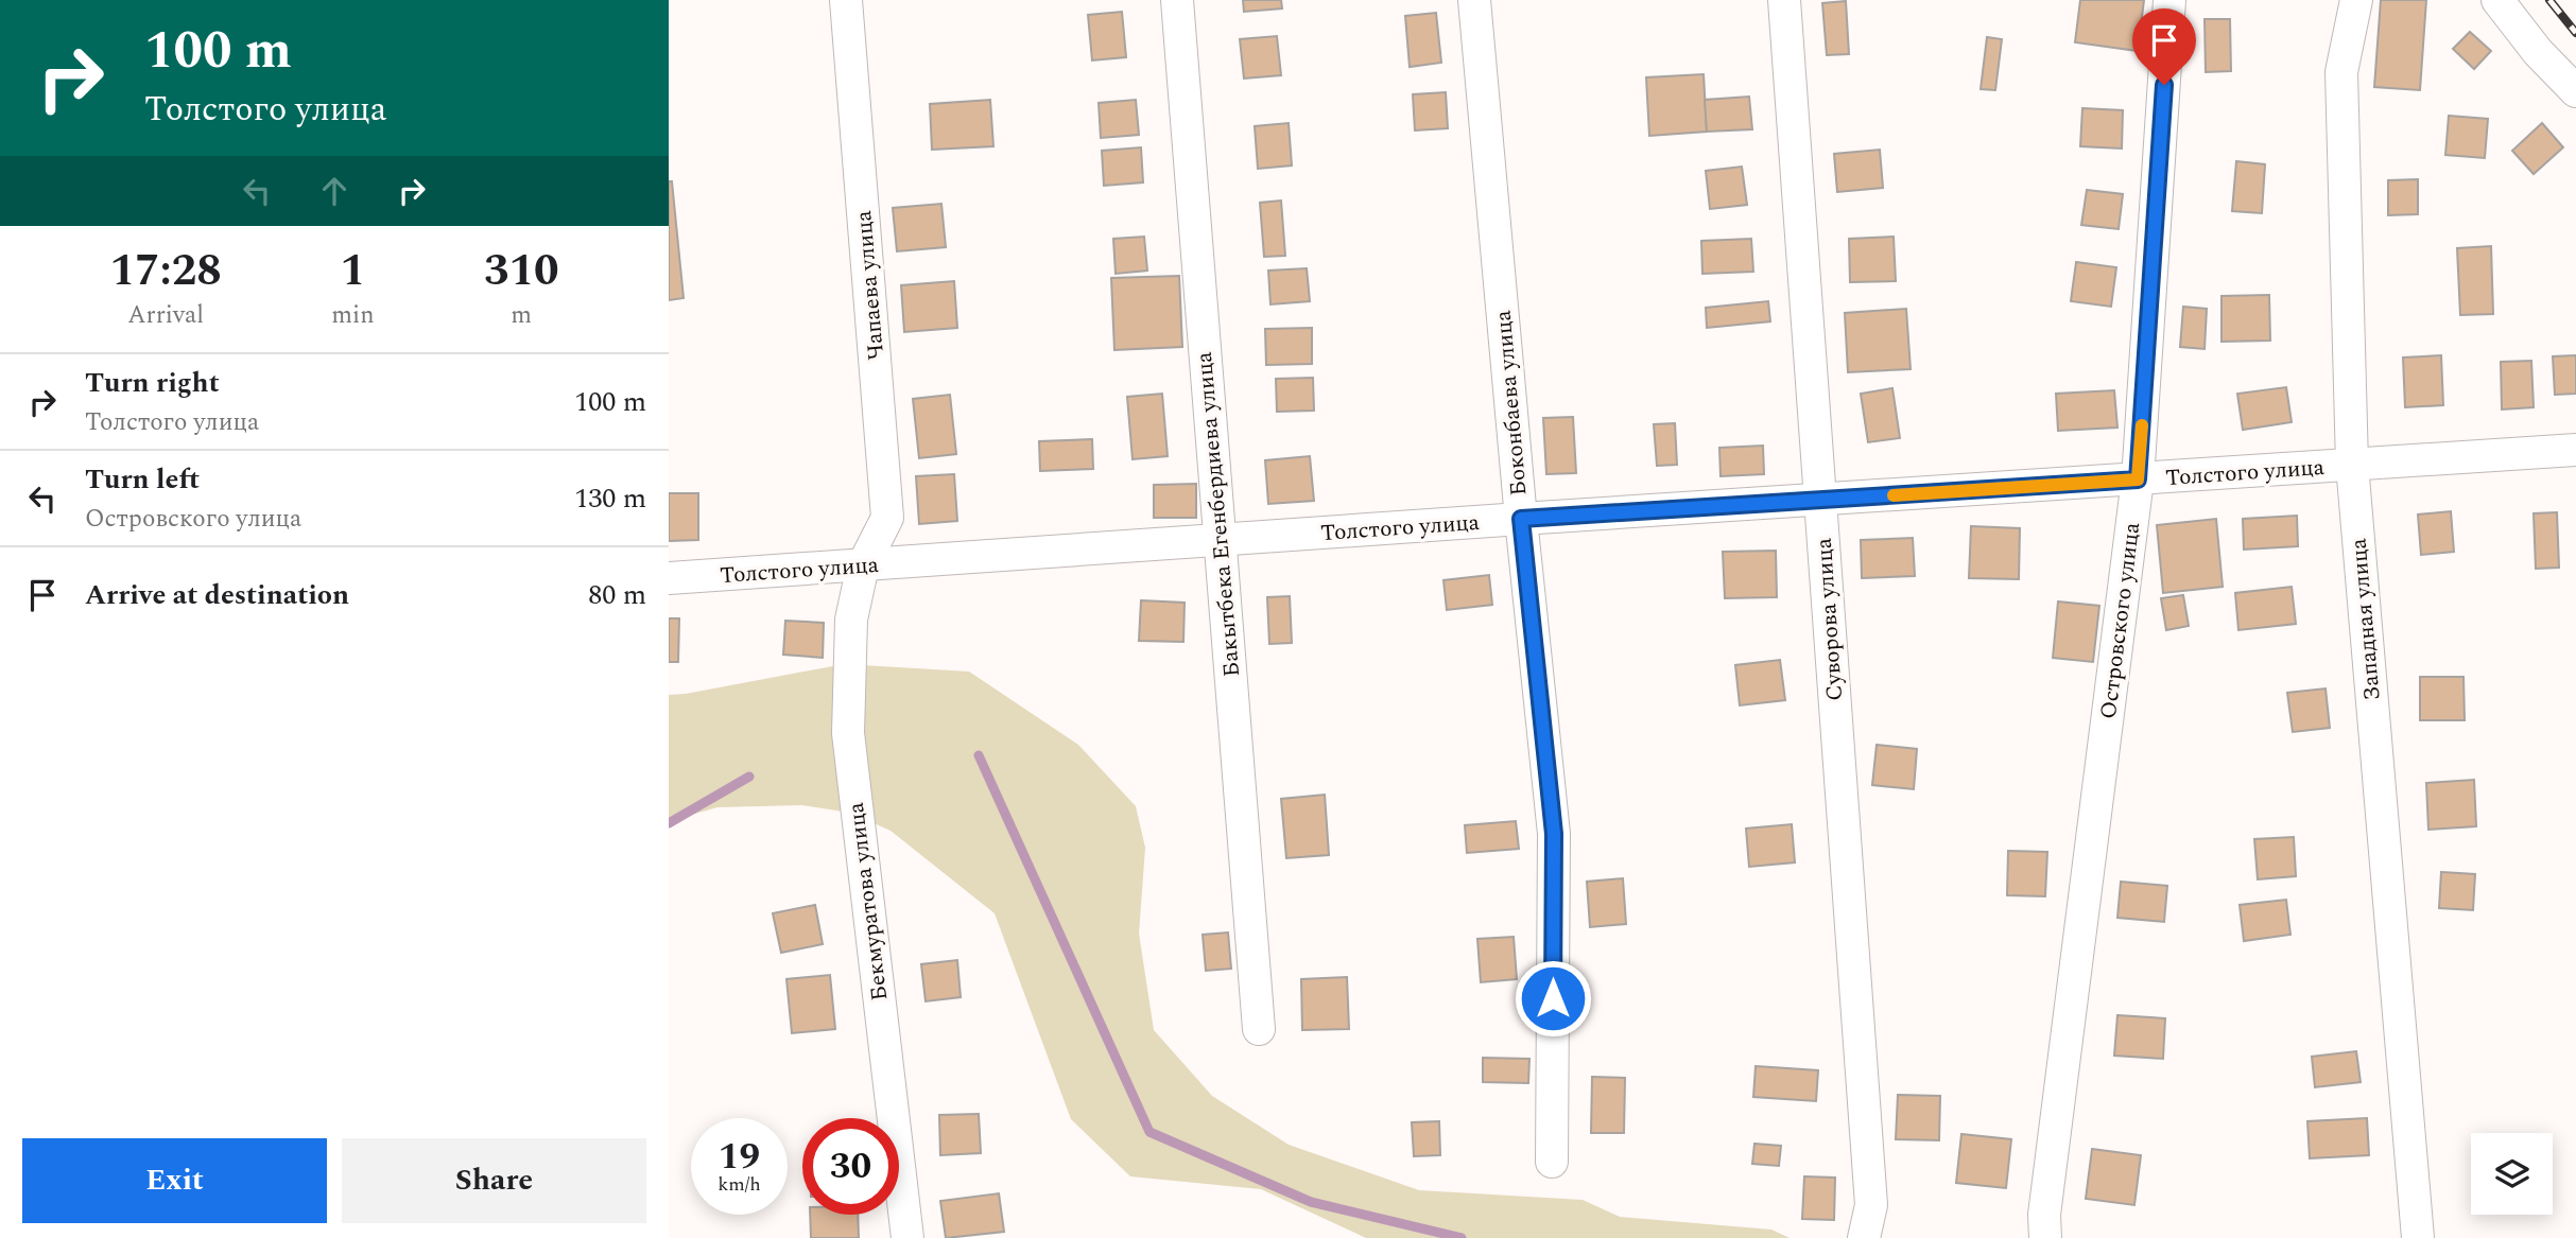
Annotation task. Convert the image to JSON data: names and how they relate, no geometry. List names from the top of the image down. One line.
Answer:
{"streets":{"street":["Чапаева улица","Боконбаева улица","Толстого улица","Бакытбека Егенбердиева улица","Суворова улица","Западная улица","Островского улица","Бекмуратова улица"]},"crossings":[["Чапаева улица","Толстого улица"],["Чапаева улица","Бекмуратова улица"],["Боконбаева улица","Толстого улица"],["Толстого улица","Бакытбека Егенбердиева улица"],["Толстого улица","Суворова улица"],["Толстого улица","Западная улица"],["Толстого улица","Островского улица"],["Толстого улица","Бекмуратова улица"]],"page":{"turn":["100 m","Толстого улица"],"eta":["17:28","Arrival","1","min","310","m"],"list":[{"name":"Turn right","note":"Толстого улица","value":"100 m"},{"name":"Turn left","note":"Островского улица","value":"130 m"},{"name":"Arrive at destination","value":"80 m"}],"speed":"19 km/h","limit":"30","buttons":["Exit","Share"]}}
